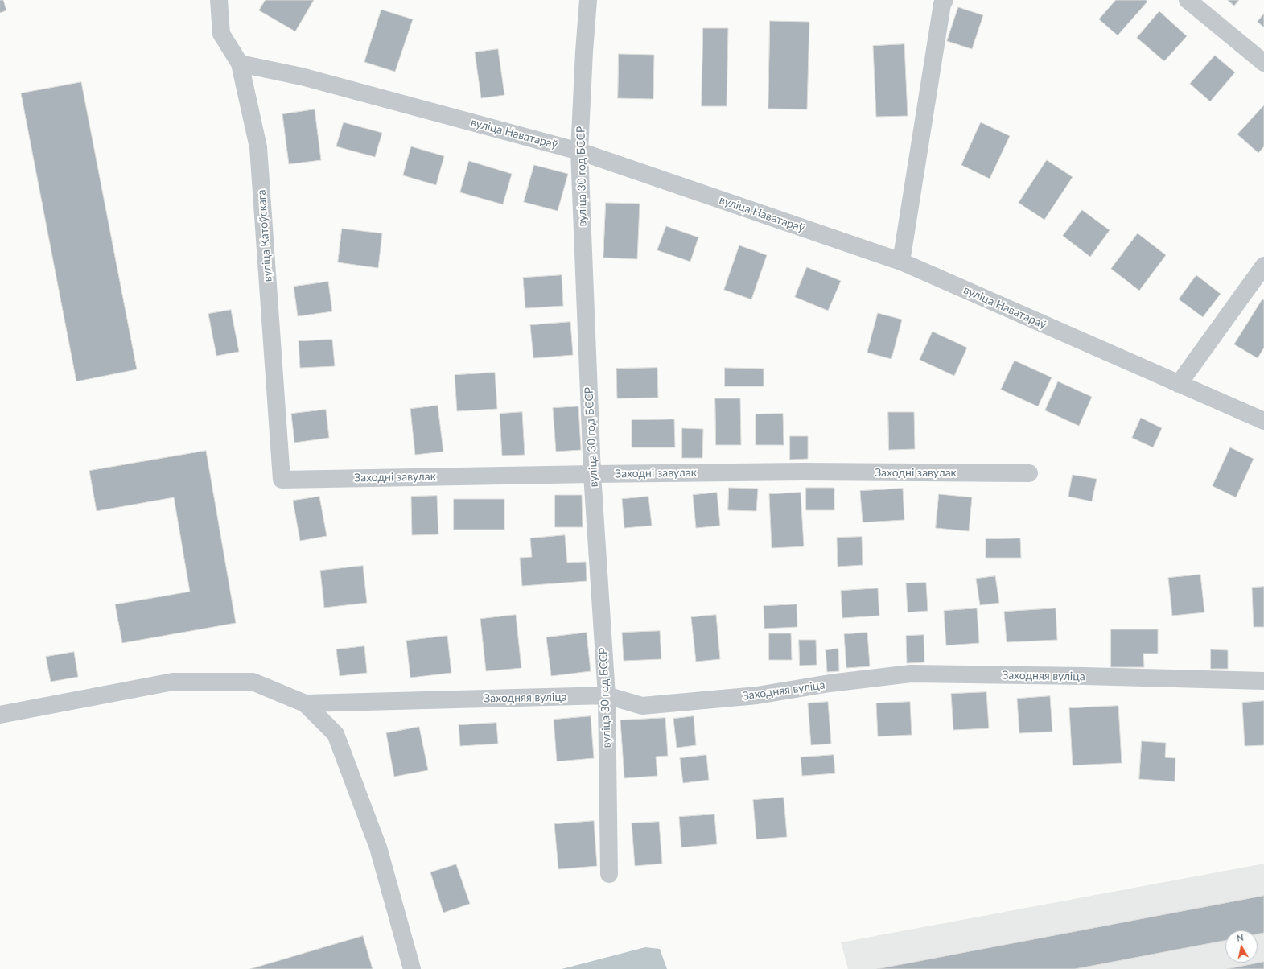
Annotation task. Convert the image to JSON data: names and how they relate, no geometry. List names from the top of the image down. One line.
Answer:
{"streets":{"street":["вуліца Наватараў","вуліца 30 год БССР","вуліца Катоўскага","Заходні завулак","Заходняя вуліца"]},"crossings":[["вуліца Наватараў","вуліца 30 год БССР"],["вуліца Наватараў","вуліца Катоўскага"],["вуліца 30 год БССР","Заходні завулак"],["вуліца 30 год БССР","Заходняя вуліца"],["вуліца Катоўскага","Заходні завулак"]],"north":"top"}
